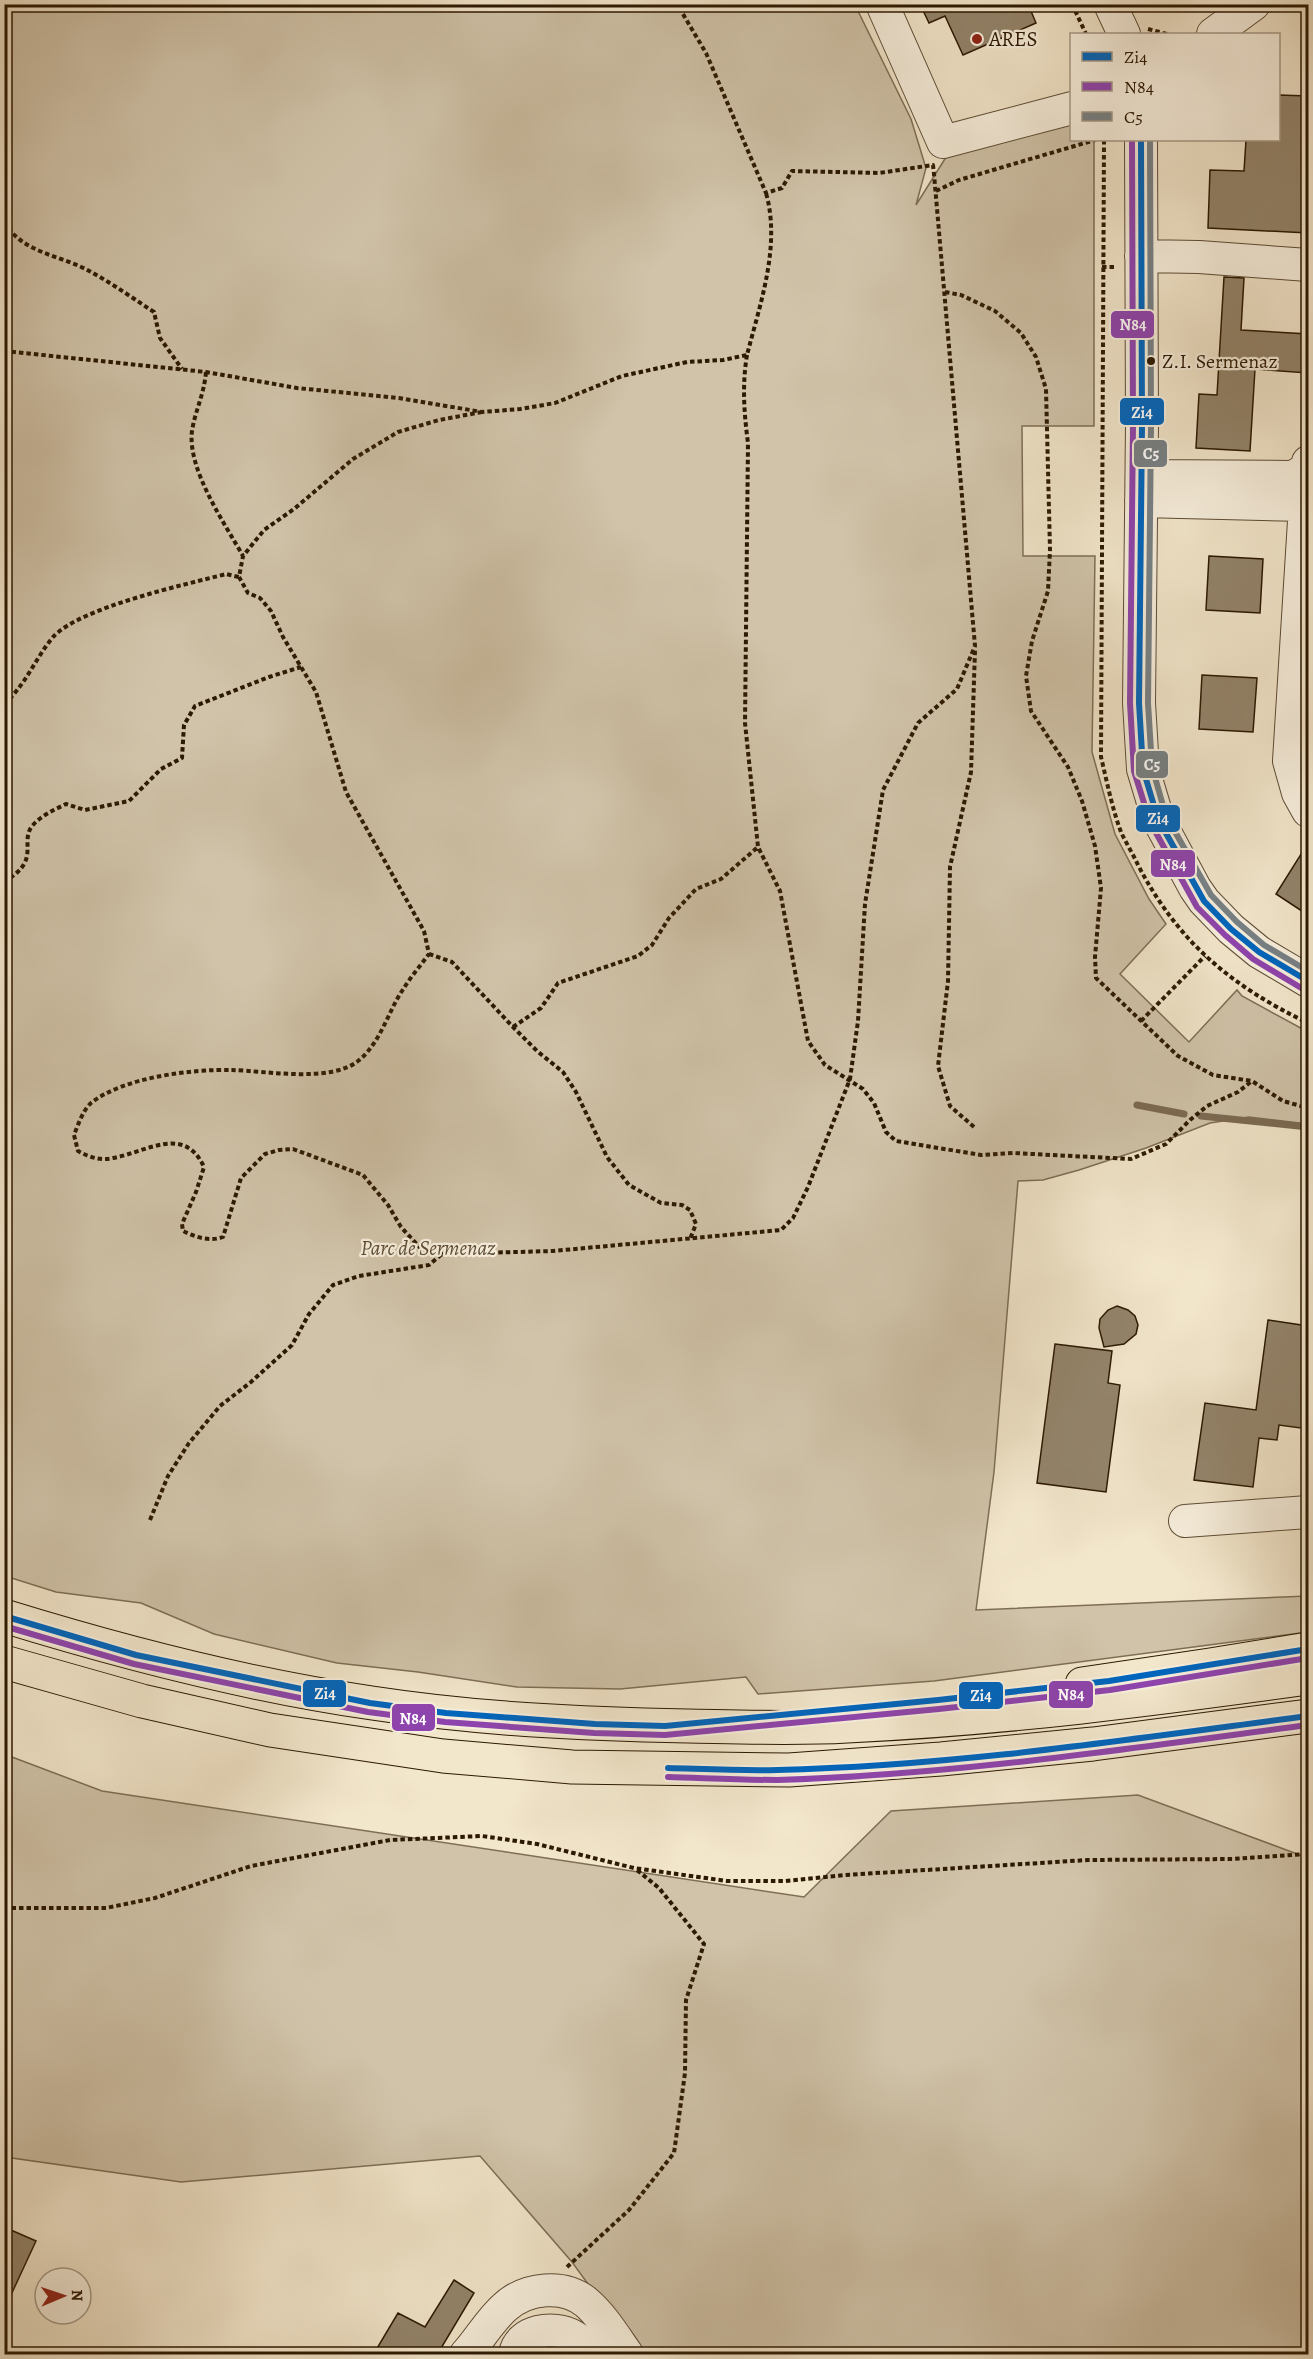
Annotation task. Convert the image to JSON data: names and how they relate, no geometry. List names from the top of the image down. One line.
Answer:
{"parks":["Parc de Sermenaz"],"places":["ARES","Z.I. Sermenaz"],"lines":["transit line Zi4","transit line N84","transit line C5"],"legend":["Zi4","N84","C5"],"north":"right"}
